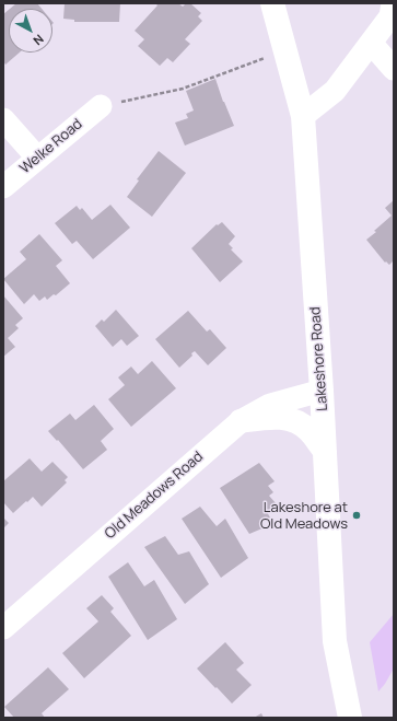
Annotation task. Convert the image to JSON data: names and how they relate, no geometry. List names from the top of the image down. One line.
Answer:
{"streets":{"main road":["Lakeshore Road"],"street":["Welke Road","Old Meadows Road"]},"crossings":[["Lakeshore Road","Old Meadows Road"]],"places":["Lakeshore at Old Meadows"],"north":"bottom right"}
